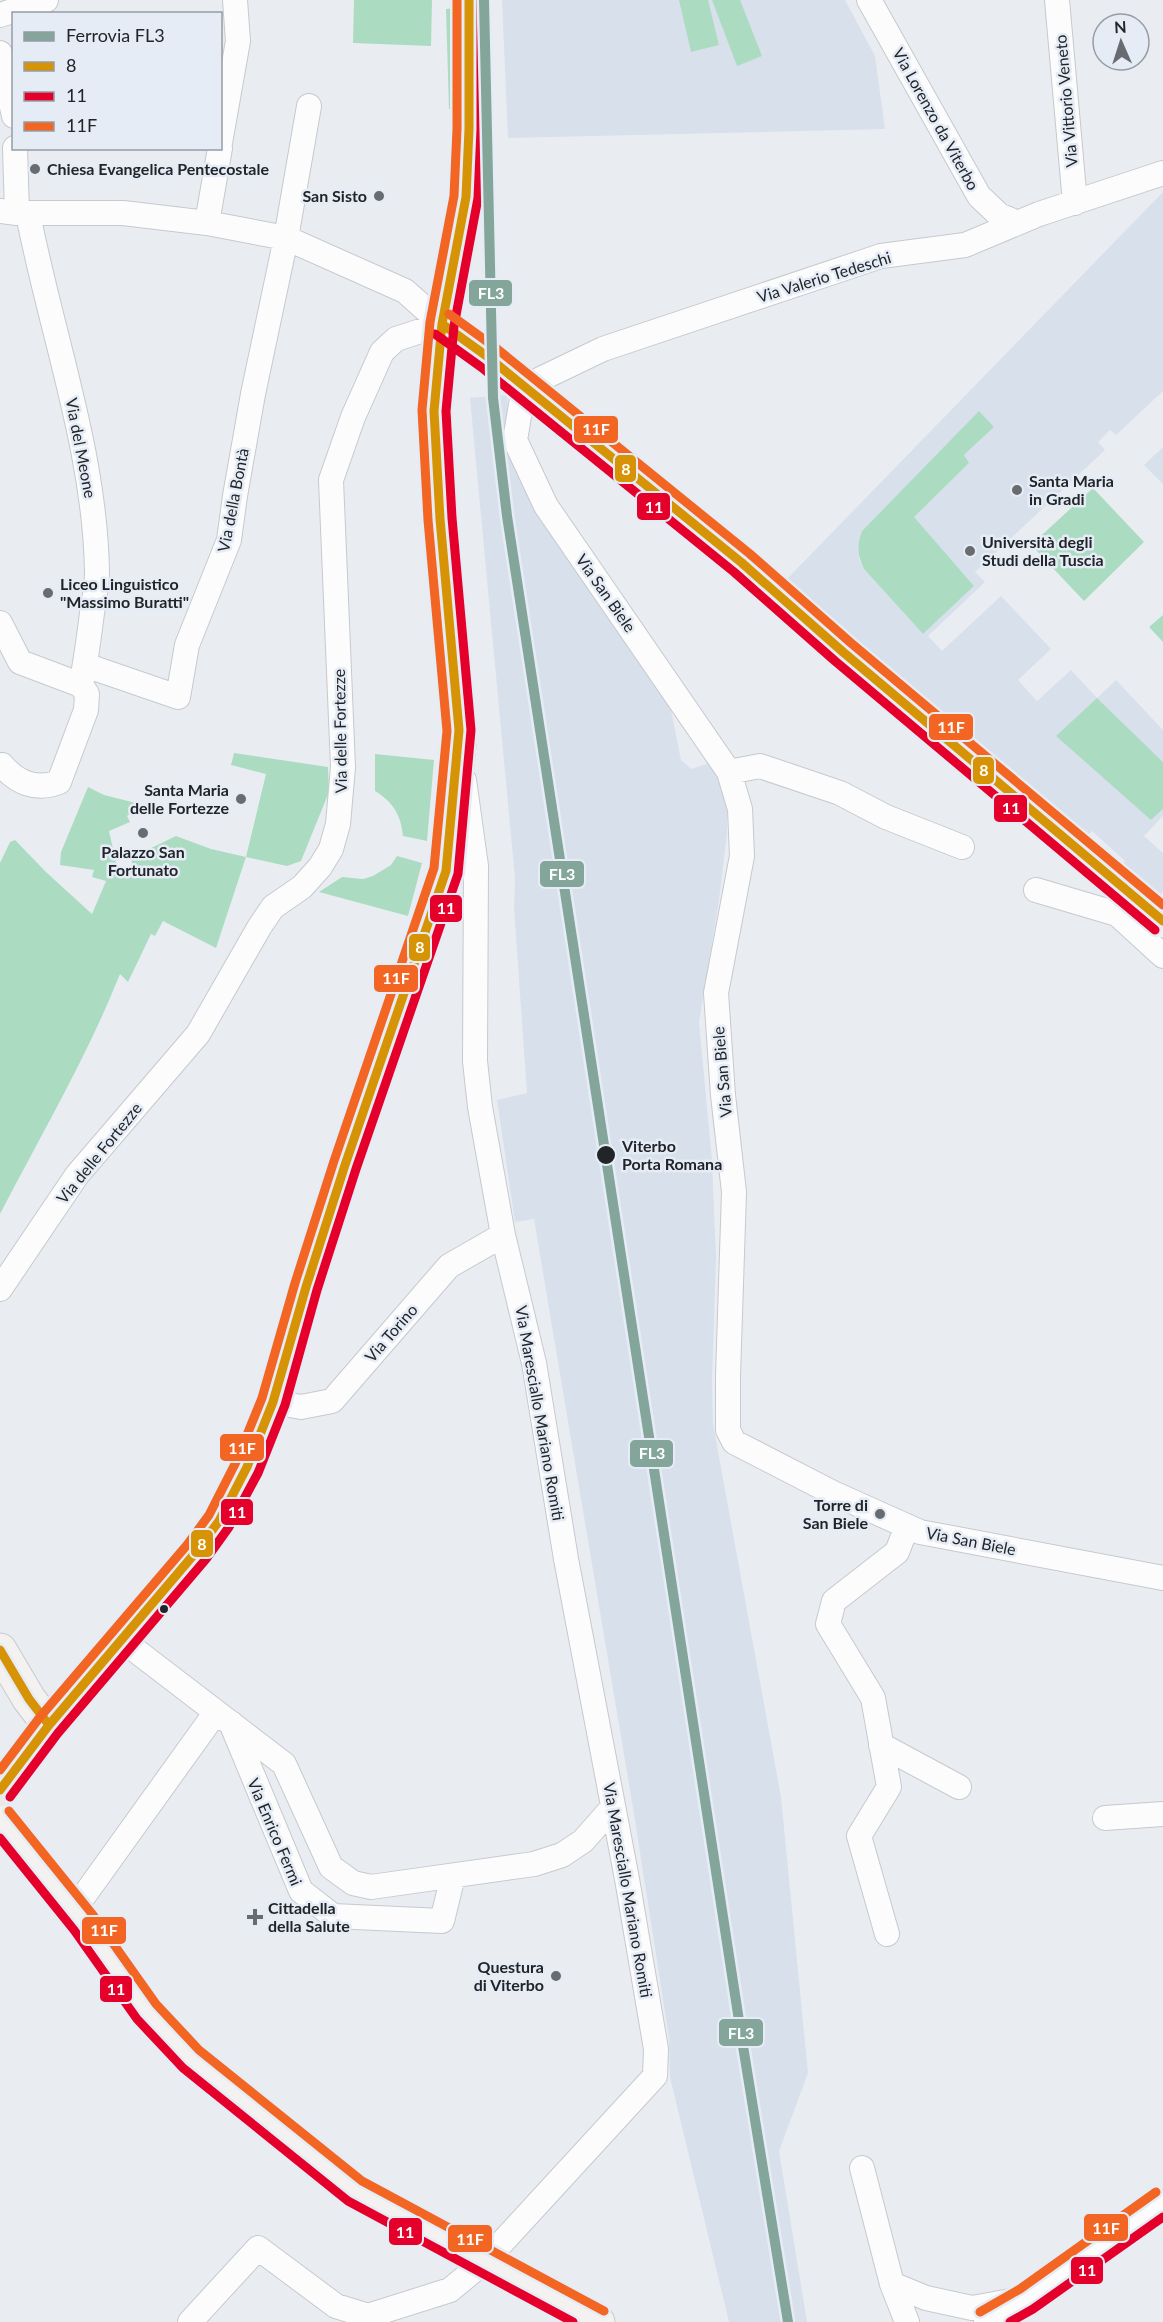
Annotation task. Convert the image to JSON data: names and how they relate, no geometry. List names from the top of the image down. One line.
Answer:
{"streets":{"street":["Via Vittorio Veneto","Via Lorenzo da Viterbo","Via Valerio Tedeschi","Via del Meone","Via della Bontà","Via San Biele","Via delle Fortezze","Via Torino","Via Maresciallo Mariano Romiti","Via Enrico Fermi"]},"crossings":[["Via Vittorio Veneto","Via Valerio Tedeschi"],["Via Lorenzo da Viterbo","Via Valerio Tedeschi"],["Via Valerio Tedeschi","Via San Biele"],["Via del Meone","Via della Bontà"],["Via Torino","Via Maresciallo Mariano Romiti"],["Via Maresciallo Mariano Romiti","Via Enrico Fermi"]],"places":{"other":["Chiesa Evangelica Pentecostale","San Sisto","Santa Maria in Gradi","Università degli Studi della Tuscia","Liceo Linguistico \"Massimo Buratti\"","Santa Maria delle Fortezze","Palazzo San Fortunato","Viterbo Porta Romana","Torre di San Biele","Questura di Viterbo"],"health":["Cittadella della Salute"]},"lines":["rail line FL3","transit line 8","transit line 11","transit line 11F"],"legend":["Ferrovia FL3","8","11","11F"],"north":"top"}
